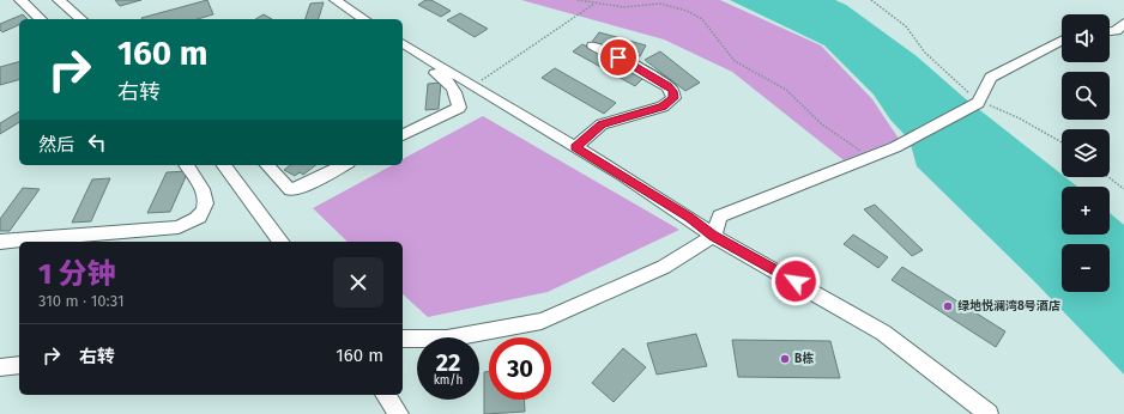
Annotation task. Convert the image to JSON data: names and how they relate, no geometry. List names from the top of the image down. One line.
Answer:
{"places":["绿地悦澜湾8号酒店","B栋"],"page":{"map_buttons":["+","−"],"turn":["160 m","右转"],"then":"然后","heading":["1 分钟","310 m · 10:31"],"list":[{"name":"右转","value":"160 m"}],"speed":"22 km/h","limit":"30"}}
